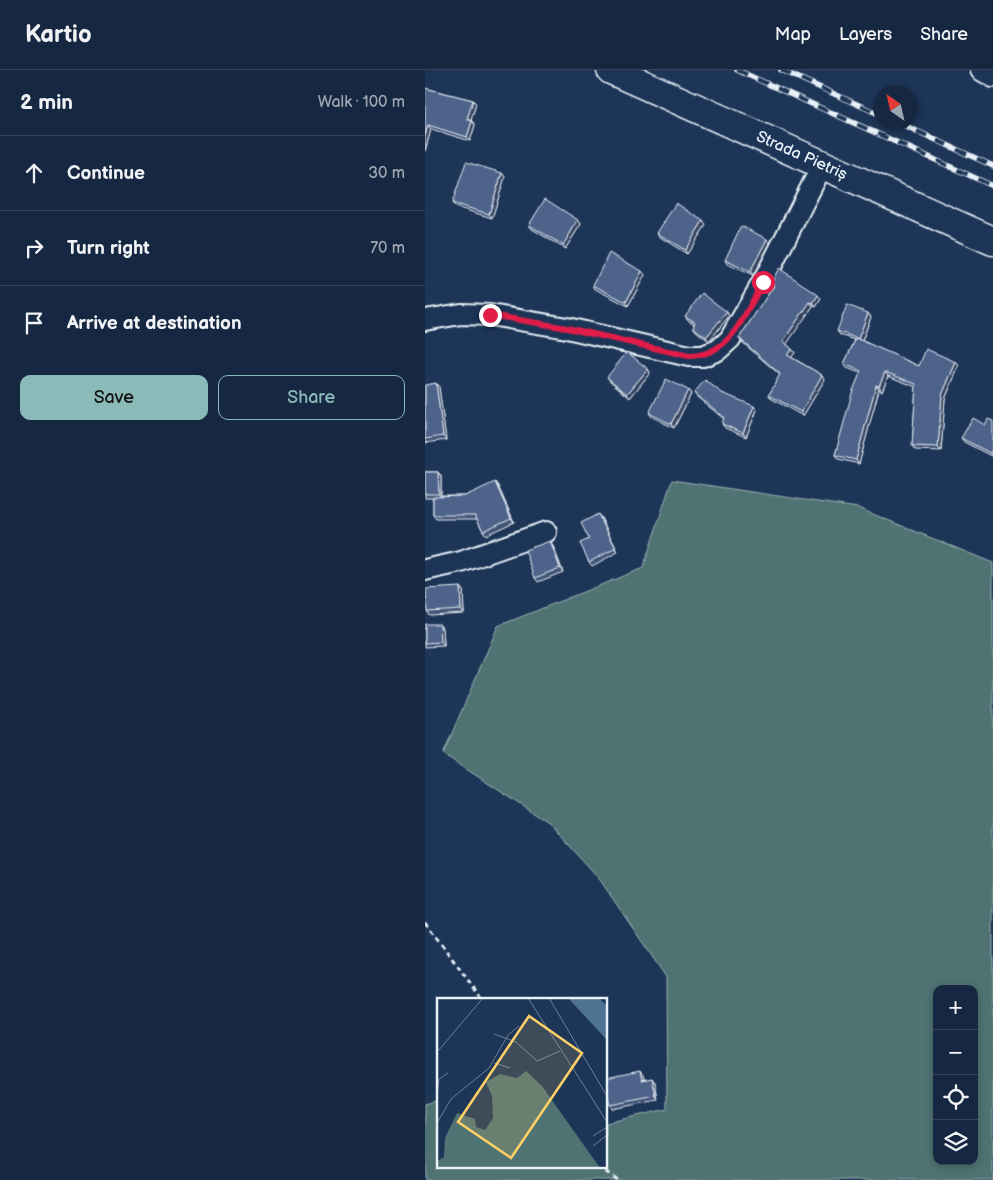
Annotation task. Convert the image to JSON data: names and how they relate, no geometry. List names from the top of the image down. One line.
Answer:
{"streets":{"main road":["Strada Pietriș"]},"north":"top left","page":{"header":"Kartio","nav":["Map","Layers","Share"],"heading":["2 min","Walk · 100 m"],"list":[["Continue","30 m"],["Turn right","70 m"],"Arrive at destination"],"buttons":["Save","Share"],"map_buttons":["+","−"]}}
